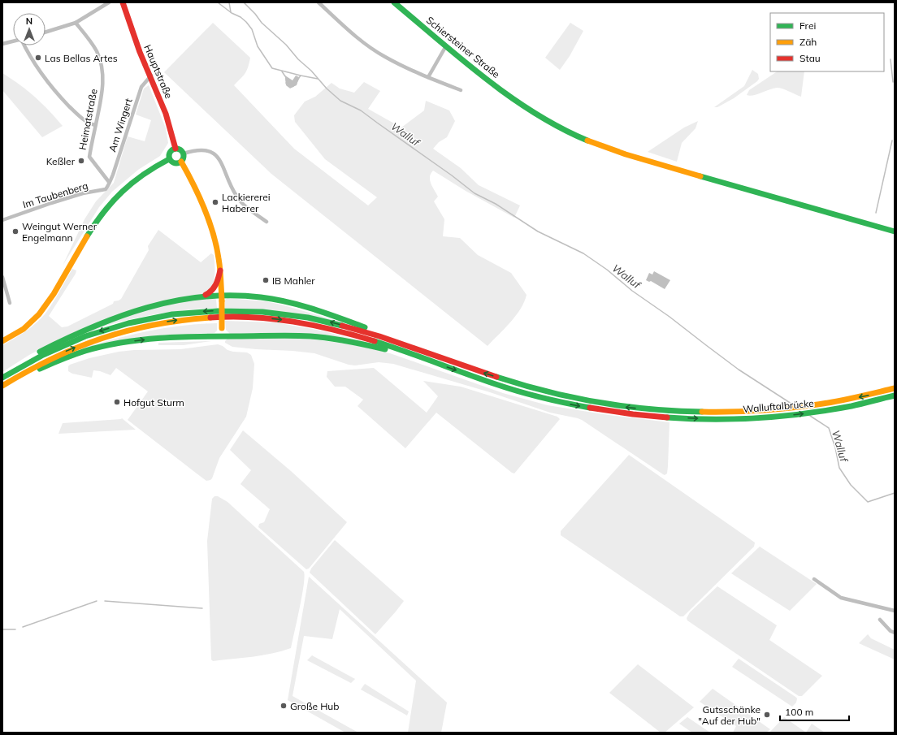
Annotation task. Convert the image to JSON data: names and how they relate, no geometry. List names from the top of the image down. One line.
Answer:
{"streets":{"main road":["Schiersteiner Straße","Hauptstraße","Walluftalbrücke"],"street":["Heimatstraße","Am Wingert","Im Taubenberg"]},"crossings":[["Hauptstraße","Am Wingert"],["Heimatstraße","Am Wingert"],["Heimatstraße","Im Taubenberg"],["Am Wingert","Im Taubenberg"]],"water":["Walluf"],"places":["Las Bellas Artes","Keßler","Lackiererei Haberer","Weingut Werner Engelmann","IB Mahler","Hofgut Sturm","Große Hub","Gutsschänke \"Auf der Hub\""],"legend":["Frei","Zäh","Stau"],"scale_bar":"100 m","north":"top"}
